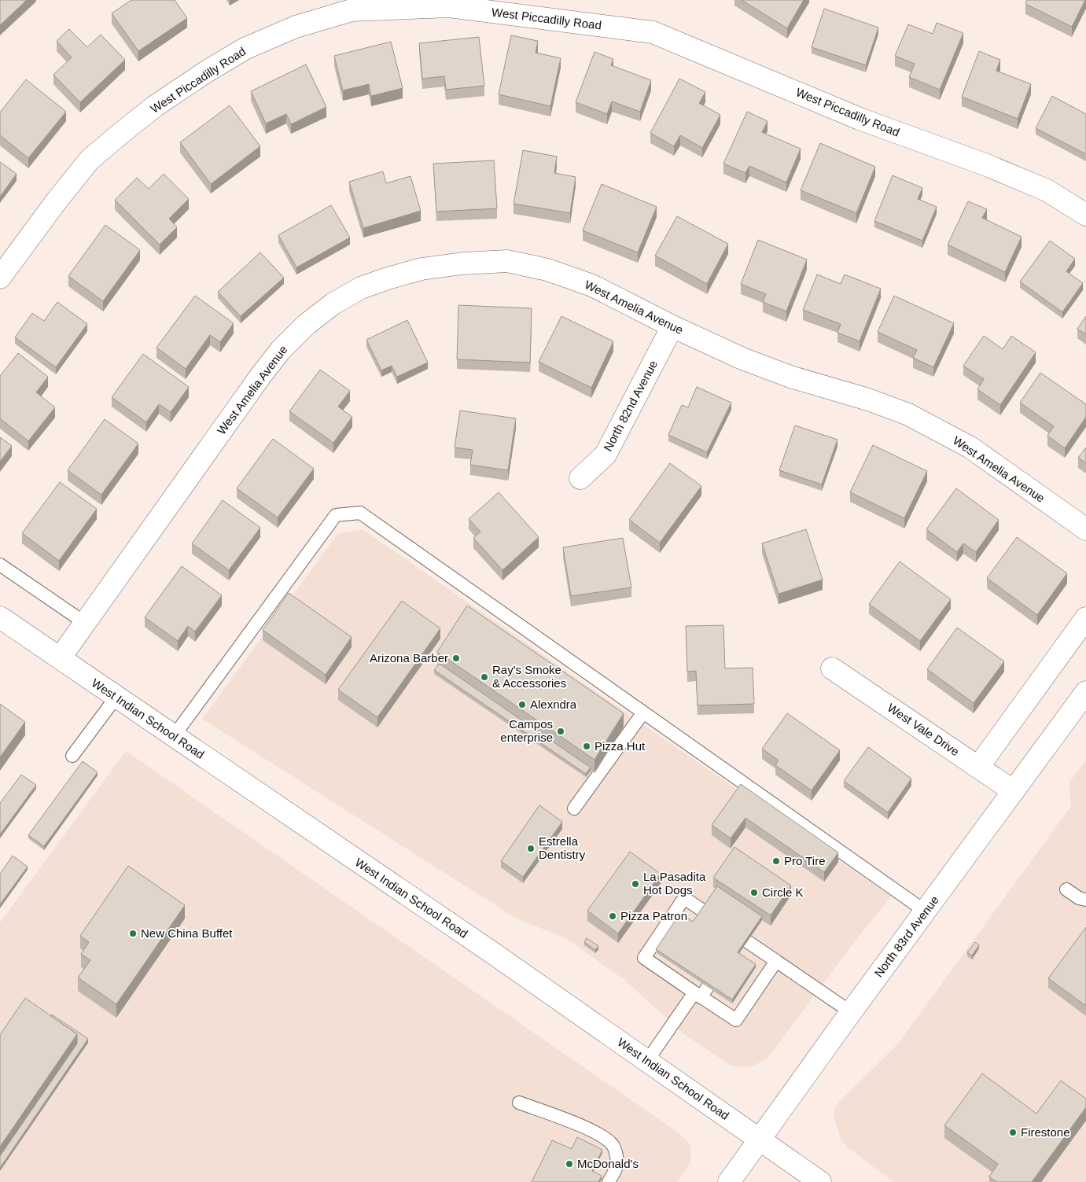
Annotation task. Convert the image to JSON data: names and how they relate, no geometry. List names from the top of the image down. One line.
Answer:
{"streets":{"street":["West Piccadilly Road","West Amelia Avenue","North 82nd Avenue","West Indian School Road","West Vale Drive","North 83rd Avenue"]},"crossings":[["West Amelia Avenue","North 82nd Avenue"],["West Amelia Avenue","West Indian School Road"],["West Indian School Road","North 83rd Avenue"],["West Vale Drive","North 83rd Avenue"]],"places":["Arizona Barber","Ray's Smoke & Accessories","Alexndra","Campos enterprise","Pizza Hut","Estrella Dentistry","Pro Tire","La Pasadita Hot Dogs","Circle K","Pizza Patron","New China Buffet","Firestone","McDonald's"]}
